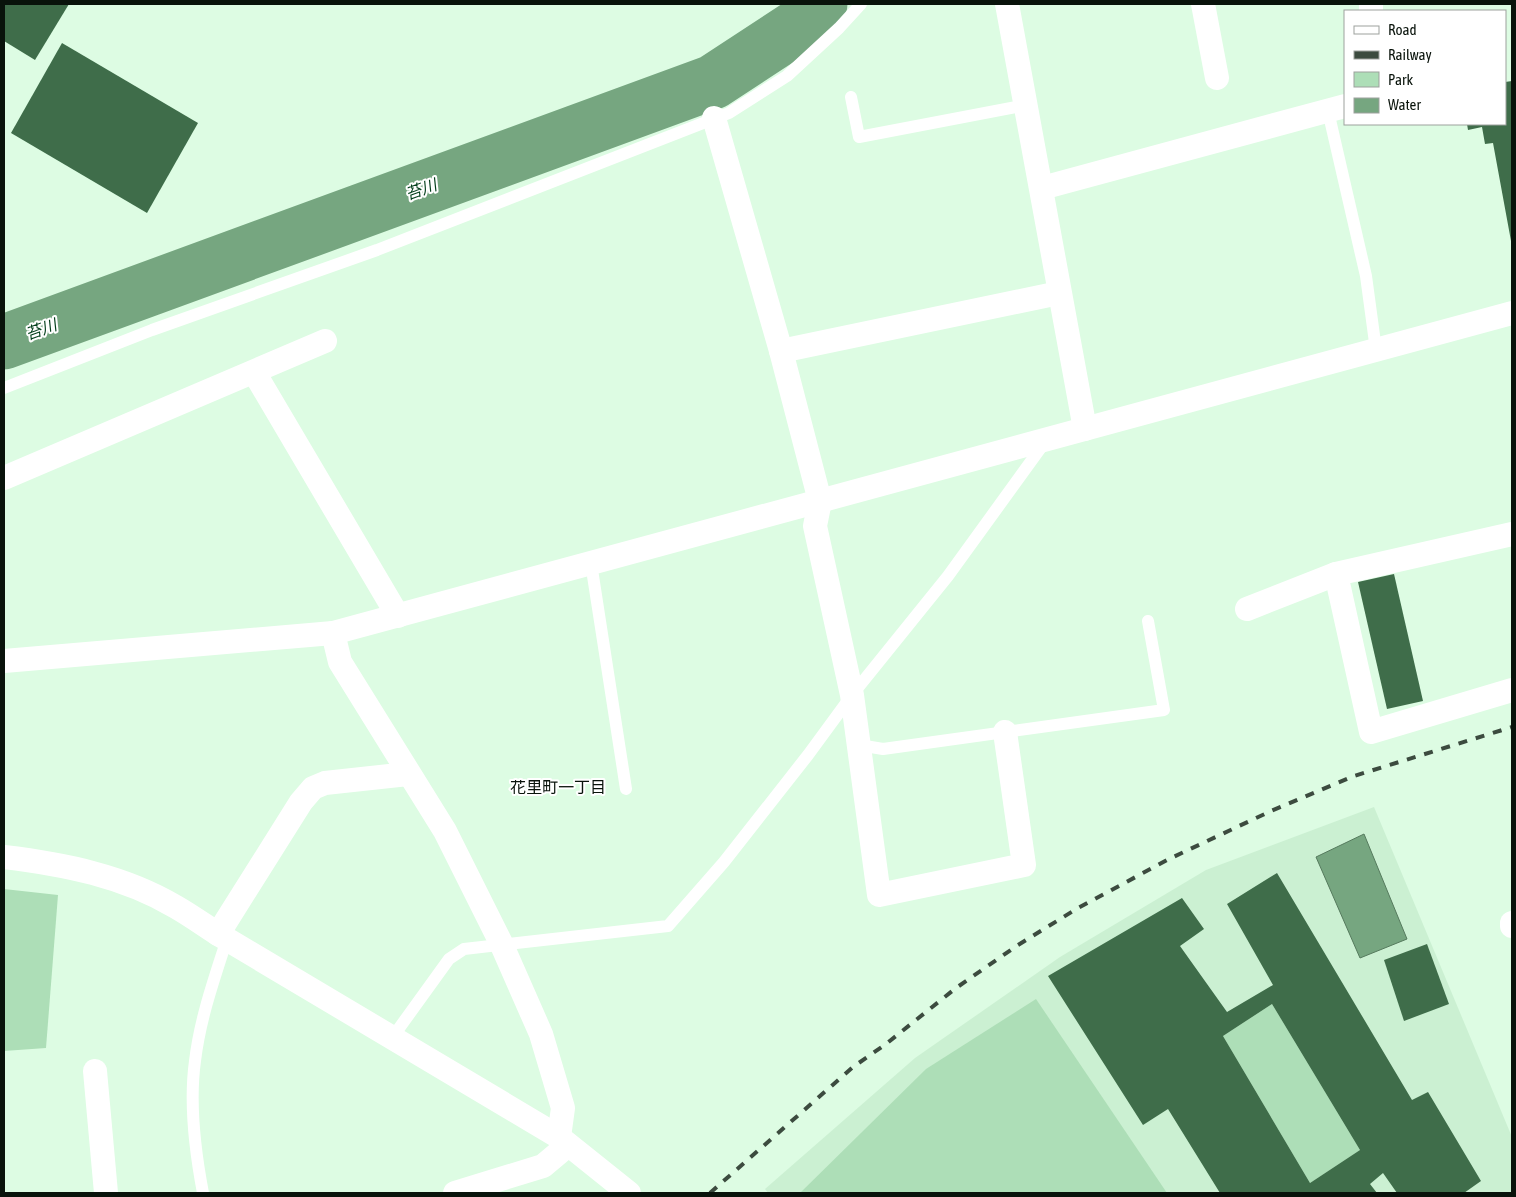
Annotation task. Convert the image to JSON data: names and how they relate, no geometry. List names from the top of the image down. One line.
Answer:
{"districts":["花里町一丁目"],"water":["苔川"],"legend":["Road","Railway","Park","Water"]}
